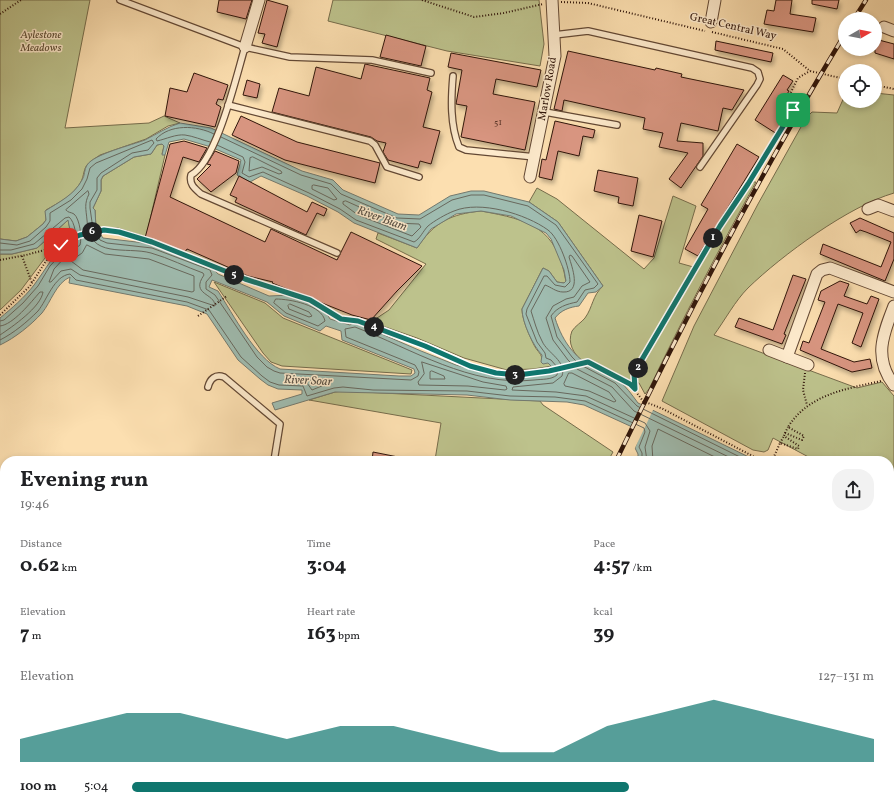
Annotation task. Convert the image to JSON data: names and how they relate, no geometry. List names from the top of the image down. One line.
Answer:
{"streets":{"street":["Marlow Road"],"path":["Great Central Way"]},"crossings":[["Great Central Way","Marlow Road"]],"water":["River Biam","River Soar"],"parks":["Aylestone Meadows"],"house_numbers":["51"],"north":"right","page":{"pins":["6","1","5","4","2","3"],"heading":["Evening run","19:46"],"stats":[["Distance","0.62 km"],["Time","3:04"],["Pace","4:57 /km"],["Elevation","7 m"],["Heart rate","163 bpm"],["kcal","39"]],"chart":["Elevation","127–131 m"],"list":[{"name":"100 m","note":"5:04"}]}}
